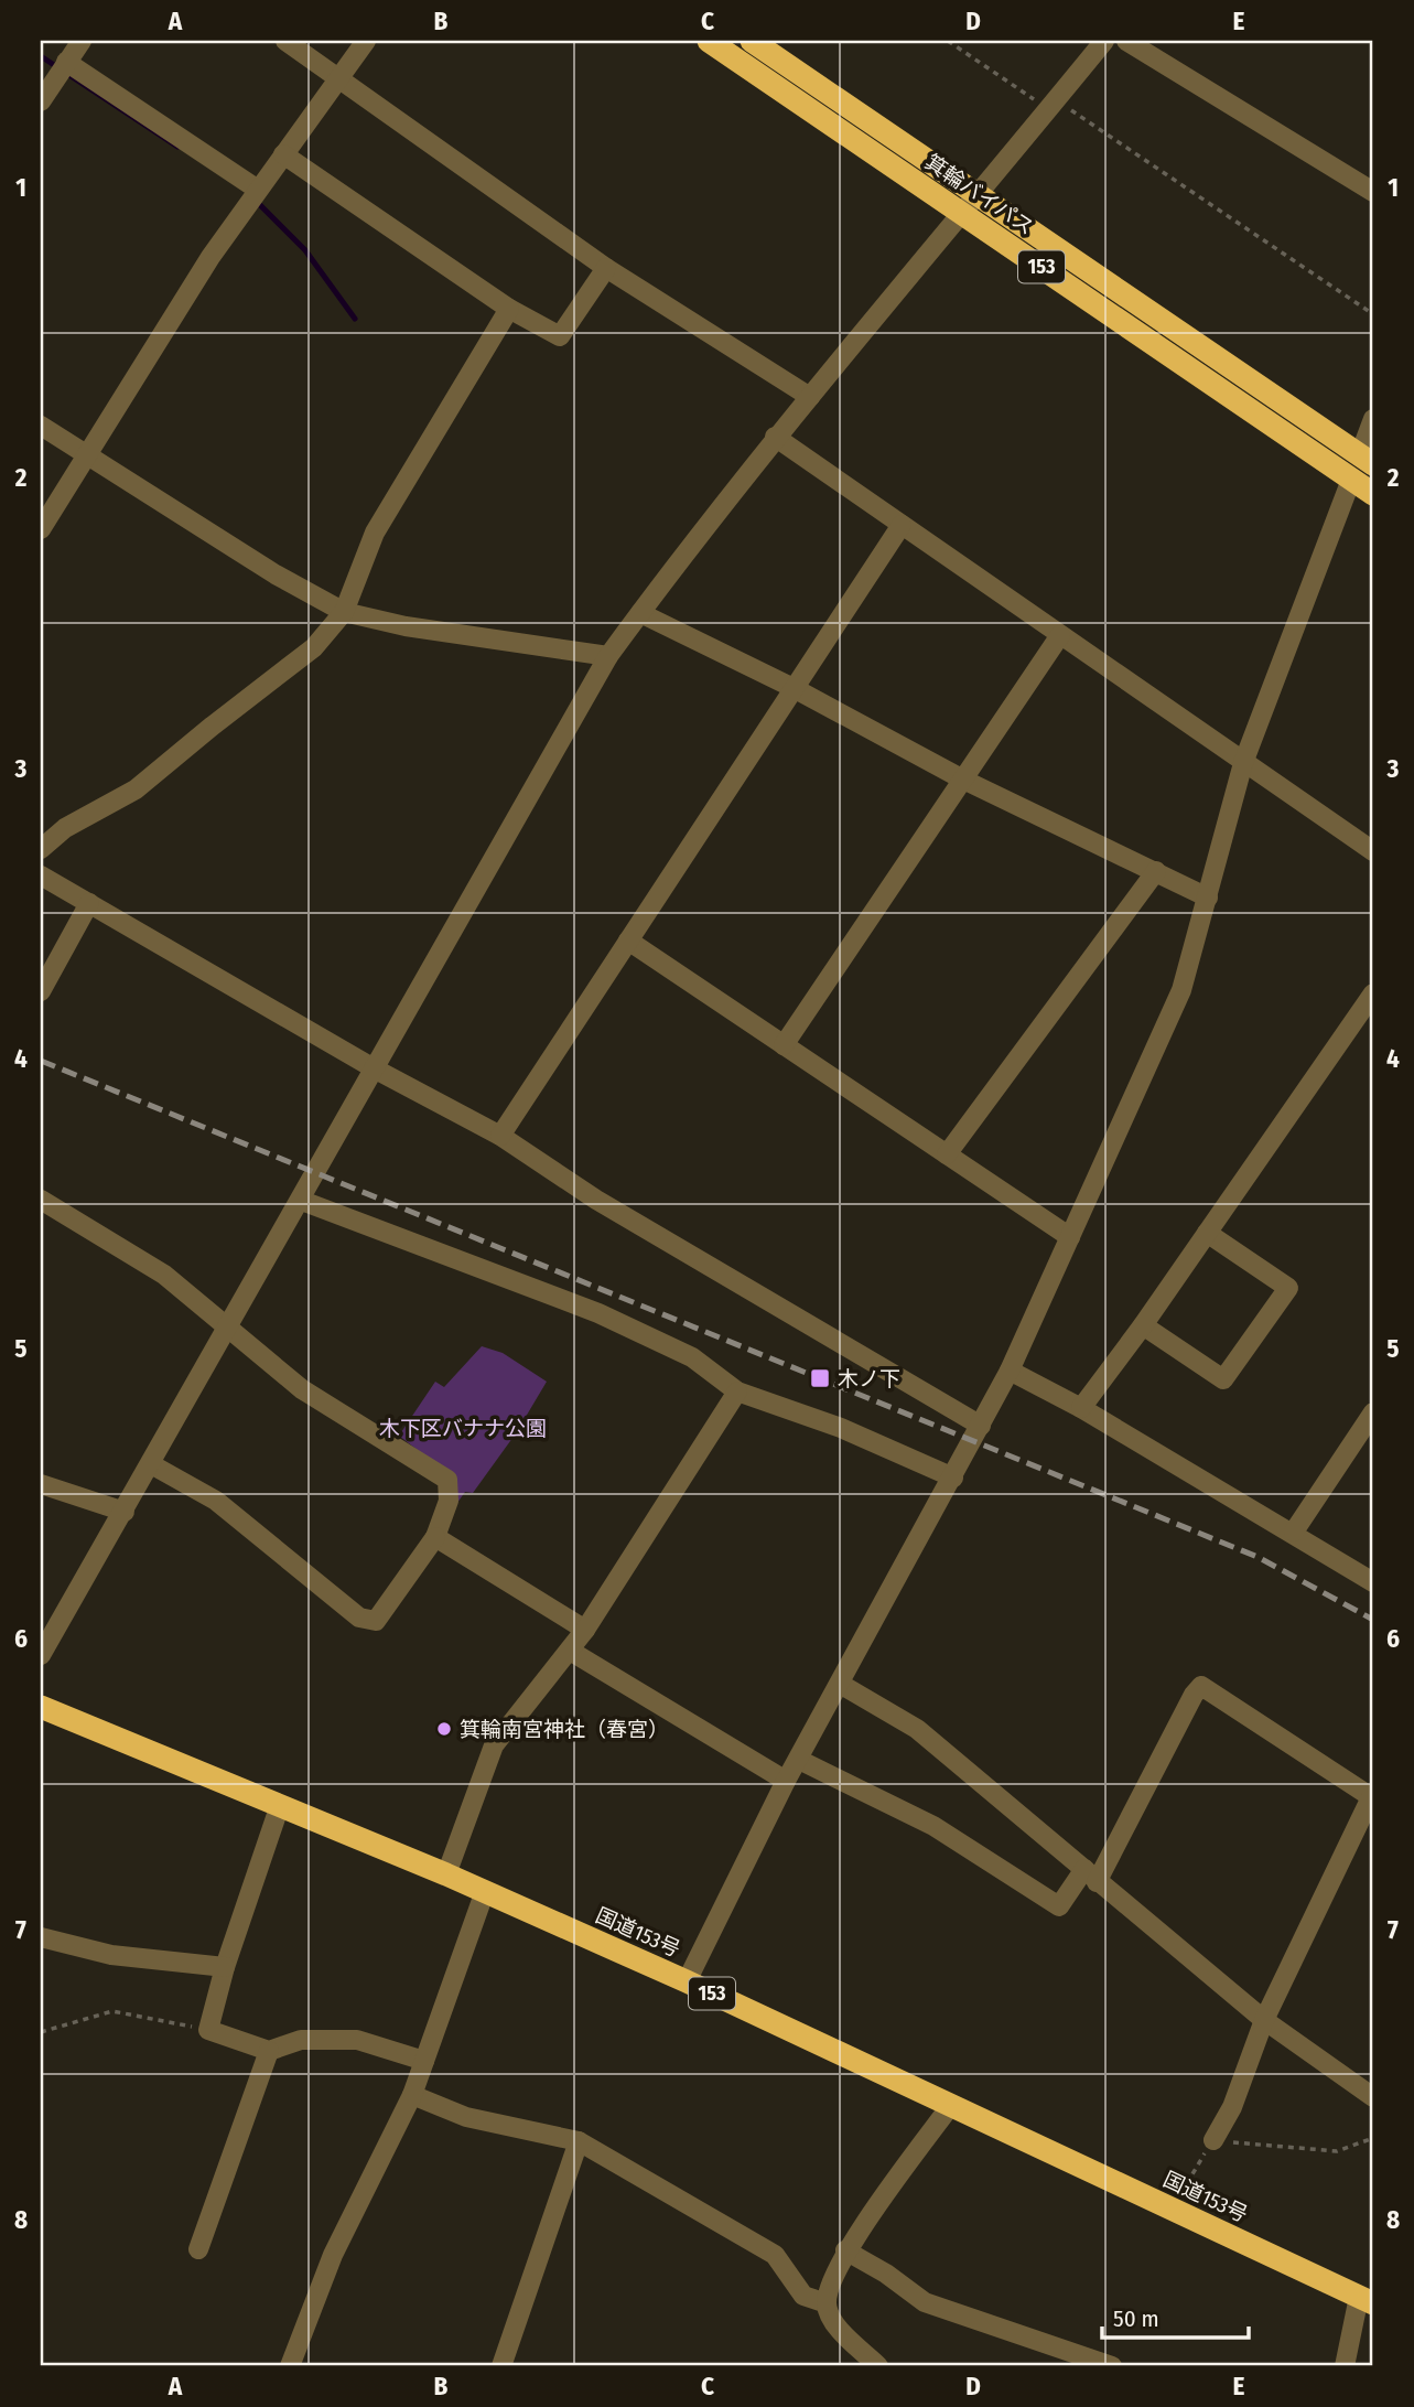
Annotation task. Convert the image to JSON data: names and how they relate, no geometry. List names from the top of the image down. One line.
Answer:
{"streets":{"highway":["箕輪バイパス","153","国道153号"]},"parks":["木下区バナナ公園"],"places":{"transit":["木ノ下"],"other":["箕輪南宮神社（春宮）"]},"scale_bar":"50 m","grid":{"columns":["A","B","C","D","E"],"rows":["1","2","3","4","5","6","7","8"]}}
